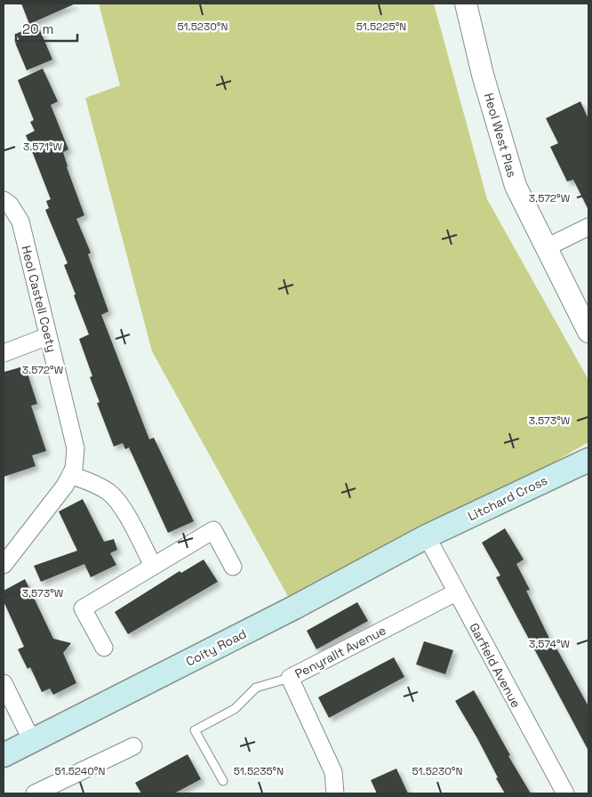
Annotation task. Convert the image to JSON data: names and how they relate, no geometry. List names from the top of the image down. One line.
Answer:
{"streets":{"main road":["Litchard Cross","Coity Road"],"street":["Heol West Plas","Heol Castell Coety","Penyrallt Avenue","Garfield Avenue"]},"crossings":[["Litchard Cross","Coity Road"],["Litchard Cross","Garfield Avenue"],["Coity Road","Garfield Avenue"],["Penyrallt Avenue","Garfield Avenue"]],"scale_bar":"20 m","coordinates":["51.5230°N","51.5225°N","3.571°W","3.572°W","3.573°W","3.574°W","51.5240°N","51.5235°N"]}
